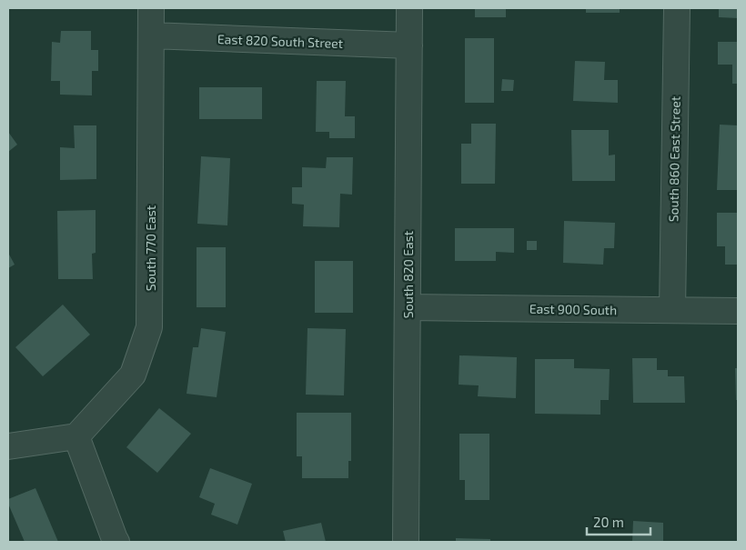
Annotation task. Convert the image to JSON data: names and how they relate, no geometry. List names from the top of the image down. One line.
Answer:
{"streets":{"street":["East 820 South Street","South 860 East Street","South 770 East","South 820 East","East 900 South"]},"crossings":[["East 820 South Street","South 770 East"],["East 820 South Street","South 820 East"],["South 860 East Street","East 900 South"],["South 820 East","East 900 South"]],"scale_bar":"20 m"}
